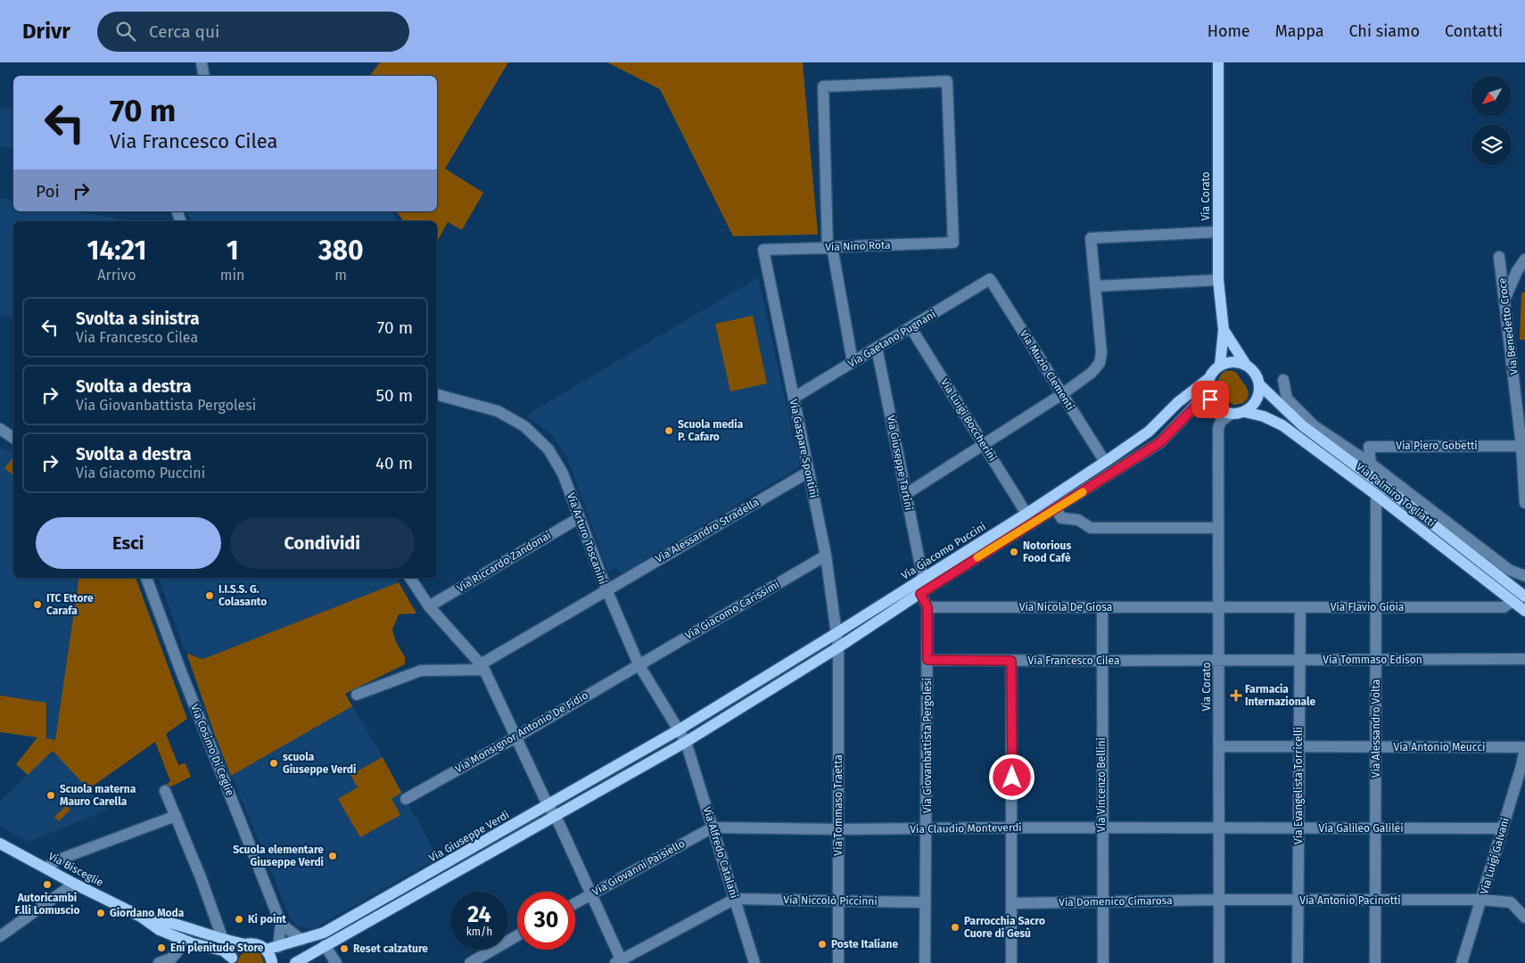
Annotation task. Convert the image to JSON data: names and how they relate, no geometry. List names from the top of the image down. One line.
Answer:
{"streets":{"main road":["Via Corato","Via Palmiro Togliatti","Via Giacomo Puccini","Via Giuseppe Verdi","Via Bisceglie"],"street":["Via Nino Rota","Via Benedetto Croce","Via Gaetano Pugnani","Via Muzio Clementi","Via Luigi Boccherini","Via Piero Gobetti","Via Gaspare Spontini","Via Giuseppe Tartini","Via Alessandro Stradella","Via Arturo Toscanini","Via Riccardo Zandonai","Via Nicola De Giosa","Via Flavio Gioia","Via Giacomo Carissimi","Via Tommaso Edison","Via Francesco Cilea","Via Alessandro Volta","Via Monsignor Antonio De Fidio","Via Giovanbattista Pergolesi","Via Antonio Meucci","Via Cosimo Di Ceglie","Via Vincenzo Bellini","Via Evangelista Torricelli","Via Tommaso Traetta","Via Claudio Monteverdi","Via Galileo Galilei","Via Alfredo Catalani","Via Luigi Galvani","Via Giovanni Paisiello","Via Niccolò Piccinni","Via Antonio Pacinotti","Via Domenico Cimarosa"]},"crossings":[["Via Corato","Via Palmiro Togliatti"],["Via Corato","Via Giacomo Puccini"],["Via Corato","Via Nicola De Giosa"],["Via Corato","Via Flavio Gioia"],["Via Corato","Via Tommaso Edison"],["Via Corato","Via Francesco Cilea"],["Via Corato","Via Antonio Meucci"],["Via Corato","Via Claudio Monteverdi"],["Via Corato","Via Galileo Galilei"],["Via Corato","Via Antonio Pacinotti"],["Via Corato","Via Domenico Cimarosa"],["Via Nino Rota","Via Gaspare Spontini"],["Via Benedetto Croce","Via Piero Gobetti"],["Via Gaetano Pugnani","Via Muzio Clementi"],["Via Gaetano Pugnani","Via Luigi Boccherini"],["Via Gaetano Pugnani","Via Gaspare Spontini"],["Via Gaetano Pugnani","Via Giuseppe Tartini"],["Via Muzio Clementi","Via Giacomo Puccini"],["Via Luigi Boccherini","Via Giacomo Puccini"],["Via Gaspare Spontini","Via Alessandro Stradella"],["Via Gaspare Spontini","Via Giacomo Puccini"],["Via Gaspare Spontini","Via Giacomo Carissimi"],["Via Gaspare Spontini","Via Tommaso Traetta"],["Via Giuseppe Tartini","Via Giacomo Puccini"],["Via Palmiro Togliatti","Via Giacomo Puccini"],["Via Palmiro Togliatti","Via Flavio Gioia"],["Via Palmiro Togliatti","Via Alessandro Volta"],["Via Alessandro Stradella","Via Arturo Toscanini"],["Via Arturo Toscanini","Via Giacomo Puccini"],["Via Arturo Toscanini","Via Riccardo Zandonai"],["Via Arturo Toscanini","Via Giacomo Carissimi"],["Via Arturo Toscanini","Via Monsignor Antonio De Fidio"],["Via Arturo Toscanini","Via Giuseppe Verdi"],["Via Arturo Toscanini","Via Alfredo Catalani"],["Via Giacomo Puccini","Via Giuseppe Verdi"],["Via Nicola De Giosa","Via Flavio Gioia"],["Via Nicola De Giosa","Via Giovanbattista Pergolesi"],["Via Nicola De Giosa","Via Vincenzo Bellini"],["Via Flavio Gioia","Via Alessandro Volta"],["Via Flavio Gioia","Via Evangelista Torricelli"],["Via Giacomo Carissimi","Via Monsignor Antonio De Fidio"],["Via Tommaso Edison","Via Francesco Cilea"],["Via Tommaso Edison","Via Alessandro Volta"],["Via Tommaso Edison","Via Evangelista Torricelli"],["Via Francesco Cilea","Via Giovanbattista Pergolesi"],["Via Francesco Cilea","Via Vincenzo Bellini"],["Via Alessandro Volta","Via Antonio Meucci"],["Via Alessandro Volta","Via Galileo Galilei"],["Via Alessandro Volta","Via Antonio Pacinotti"],["Via Giovanbattista Pergolesi","Via Claudio Monteverdi"],["Via Giovanbattista Pergolesi","Via Niccolò Piccinni"],["Via Antonio Meucci","Via Evangelista Torricelli"],["Via Antonio Meucci","Via Luigi Galvani"],["Via Vincenzo Bellini","Via Claudio Monteverdi"],["Via Vincenzo Bellini","Via Domenico Cimarosa"],["Via Evangelista Torricelli","Via Galileo Galilei"],["Via Evangelista Torricelli","Via Antonio Pacinotti"],["Via Tommaso Traetta","Via Claudio Monteverdi"],["Via Tommaso Traetta","Via Niccolò Piccinni"],["Via Claudio Monteverdi","Via Galileo Galilei"],["Via Claudio Monteverdi","Via Alfredo Catalani"],["Via Claudio Monteverdi","Via Giovanni Paisiello"],["Via Galileo Galilei","Via Luigi Galvani"],["Via Giuseppe Verdi","Via Alfredo Catalani"],["Via Giuseppe Verdi","Via Bisceglie"],["Via Alfredo Catalani","Via Giovanni Paisiello"],["Via Alfredo Catalani","Via Niccolò Piccinni"],["Via Luigi Galvani","Via Antonio Pacinotti"],["Via Antonio Pacinotti","Via Domenico Cimarosa"]],"places":{"other":["Scuola media P. Cafaro","Notorious Food Cafè","I.I.S.S. G. Colasanto","ITC Ettore Carafa","scuola Giuseppe Verdi","Scuola materna Mauro Carella","Scuola elementare Giuseppe Verdi","Autoricambi F.lli Lomuscio","Giordano Moda","Ki point","Parrocchia Sacro Cuore di Gesù","Poste Italiane","Eni plenitude Store","Reset calzature"],"health":["Farmacia Internazionale"]},"north":"bottom left","page":{"header":"Drivr","search":"Cerca qui","nav":["Home","Mappa","Chi siamo","Contatti"],"turn":["70 m","Via Francesco Cilea"],"then":"Poi","eta":["14:21","Arrivo","1","min","380","m"],"list":[{"name":"Svolta a sinistra","note":"Via Francesco Cilea","value":"70 m"},{"name":"Svolta a destra","note":"Via Giovanbattista Pergolesi","value":"50 m"},{"name":"Svolta a destra","note":"Via Giacomo Puccini","value":"40 m"}],"buttons":["Esci","Condividi"],"speed":"24 km/h","limit":"30"}}
